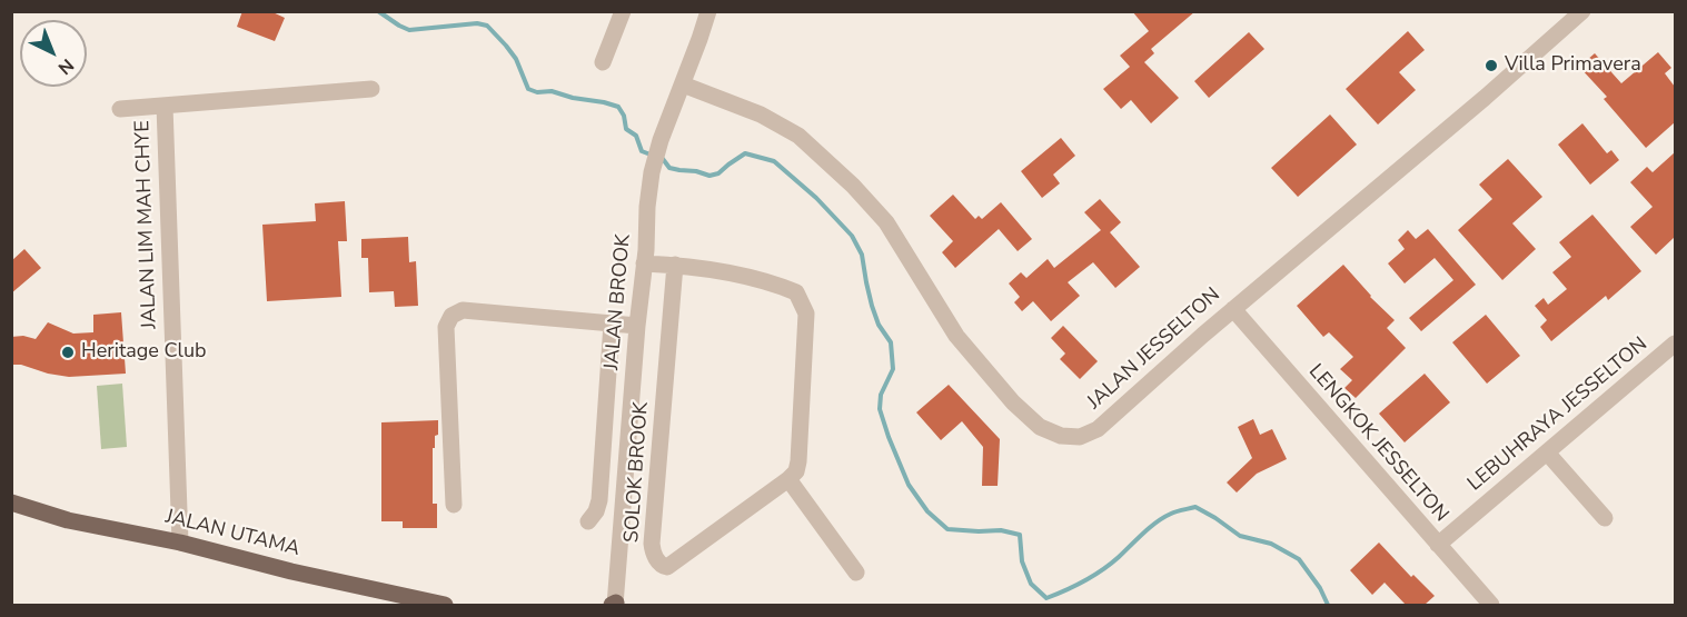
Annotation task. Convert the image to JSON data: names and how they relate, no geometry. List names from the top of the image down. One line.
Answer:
{"streets":{"main road":["JALAN UTAMA"],"street":["JALAN LIM MAH CHYE","JALAN BROOK","JALAN JESSELTON","LEBUHRAYA JESSELTON","LENGKOK JESSELTON","SOLOK BROOK"]},"crossings":[["JALAN LIM MAH CHYE","JALAN UTAMA"],["JALAN BROOK","JALAN JESSELTON"],["JALAN JESSELTON","LENGKOK JESSELTON"],["LEBUHRAYA JESSELTON","LENGKOK JESSELTON"]],"places":["Villa Primavera","Heritage Club"],"north":"bottom right"}
